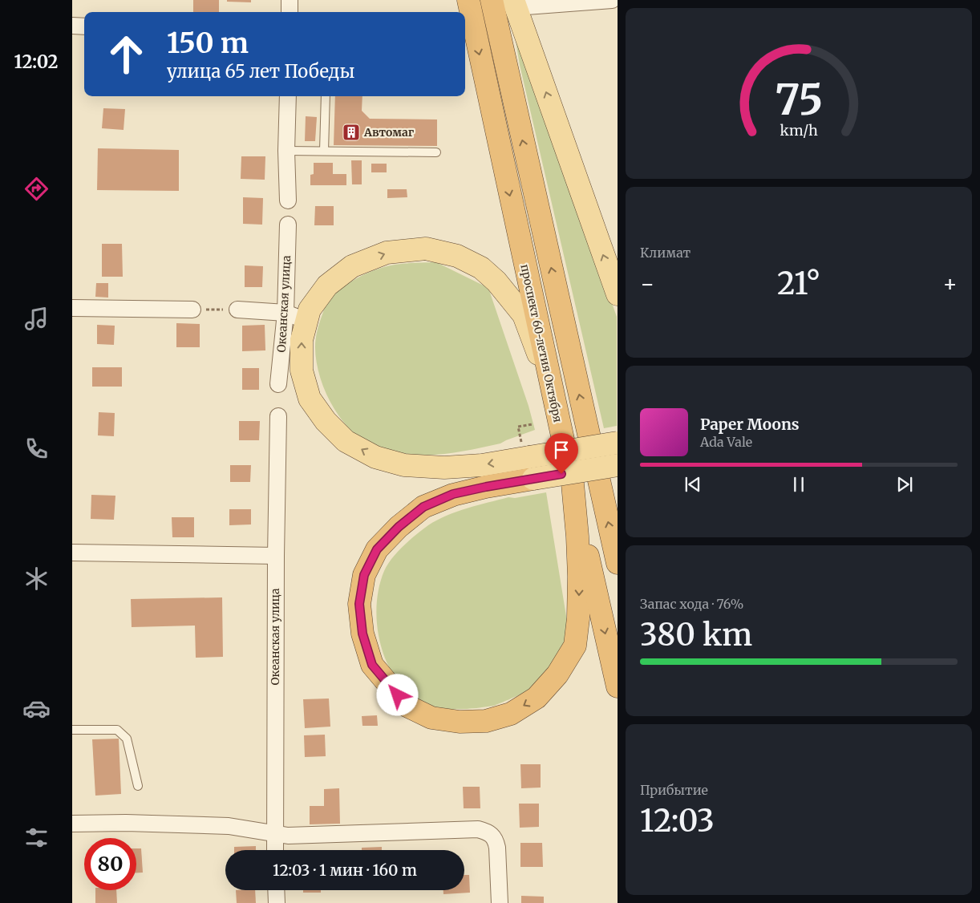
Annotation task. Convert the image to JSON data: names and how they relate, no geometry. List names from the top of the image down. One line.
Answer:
{"streets":{"highway":["проспект 60-летия Октября"],"street":["Океанская улица"]},"places":{"building":["Автомаг"]},"page":{"tabs":"12:02","turn":["150 m","улица 65 лет Победы"],"tile":["Климат",["Запас хода · 76%","380 km"],["Прибытие","12:03"]],"heat":["−","21°","+"],"song":["Paper Moons","Ada Vale"],"limit":"80","trip":"12:03 · 1 мин · 160 m","gauge":["75","km/h"]}}
